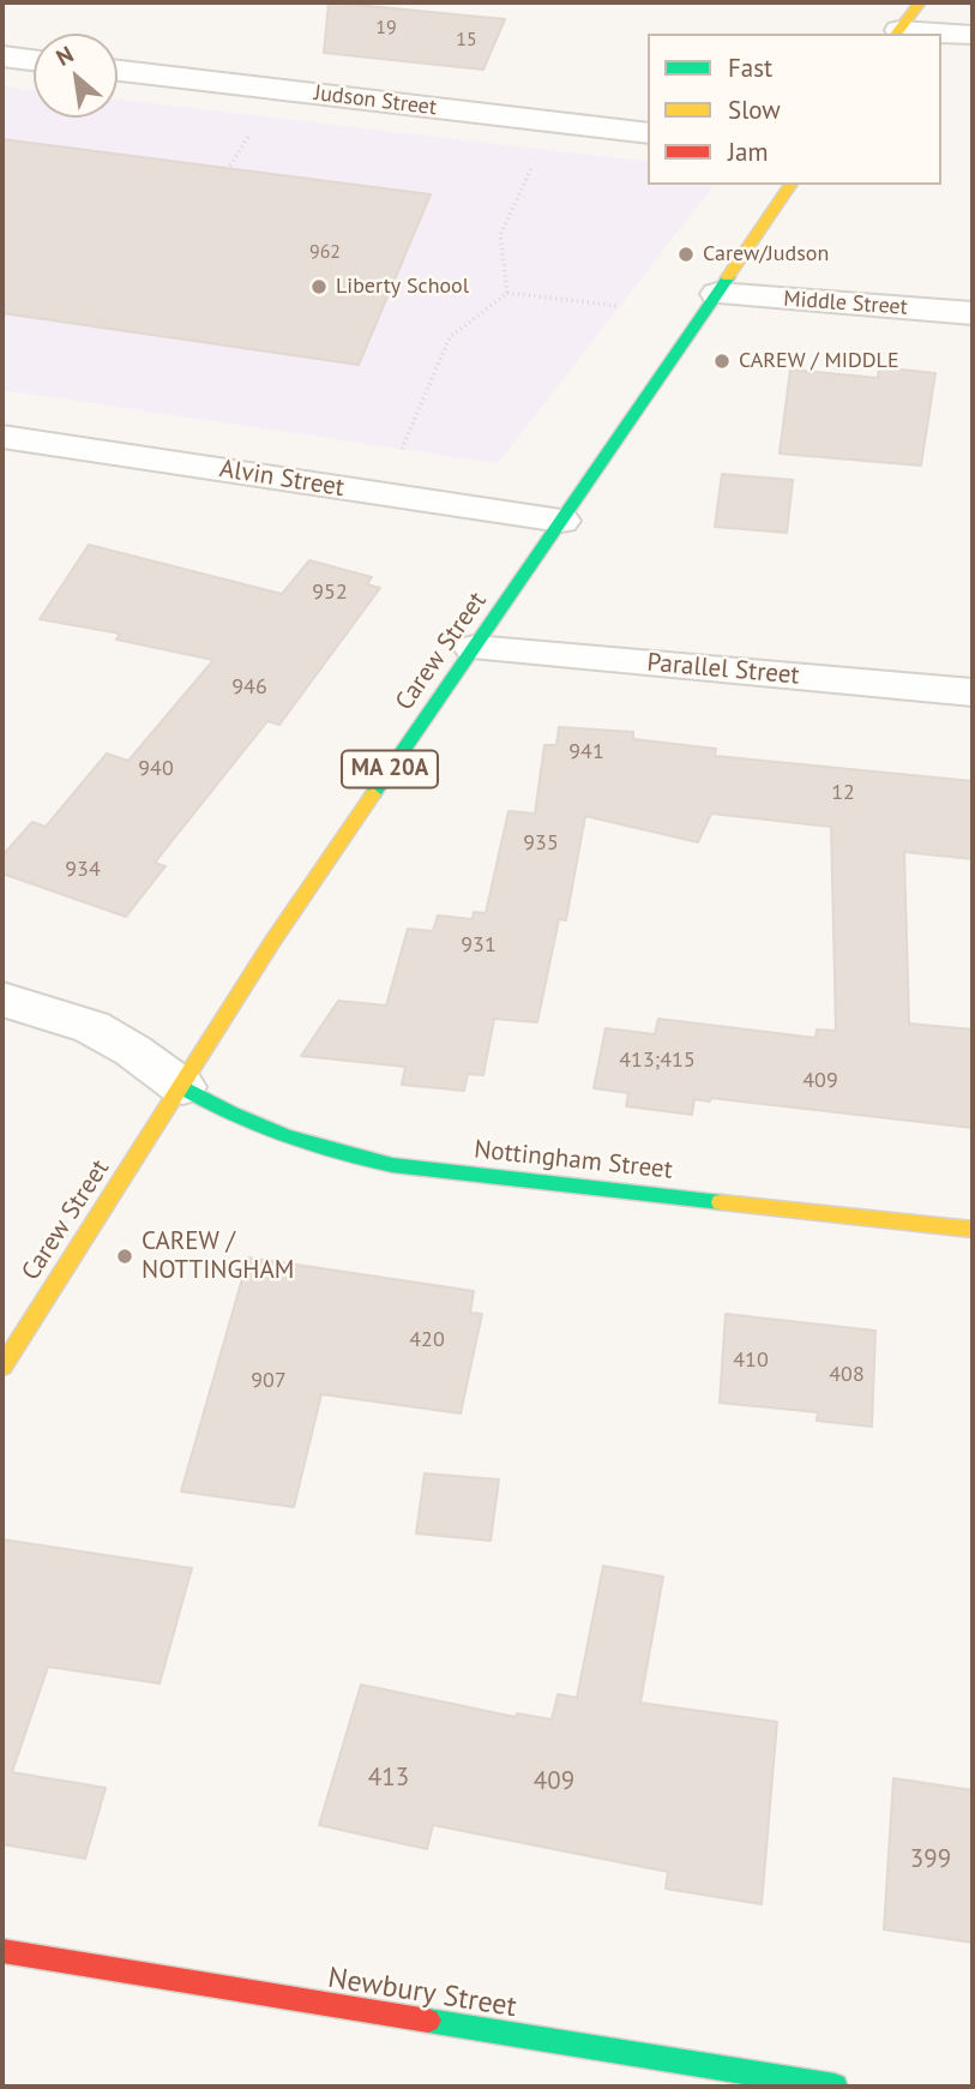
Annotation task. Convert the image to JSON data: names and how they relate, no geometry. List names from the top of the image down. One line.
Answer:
{"streets":{"main road":["Carew Street","MA 20A","Nottingham Street","Newbury Street"],"street":["Judson Street","Middle Street","Alvin Street","Parallel Street"]},"crossings":[["Middle Street","Carew Street"],["Alvin Street","Carew Street"],["Carew Street","Parallel Street"],["Carew Street","Nottingham Street"]],"places":["Carew/Judson","Liberty School","CAREW / MIDDLE","CAREW / NOTTINGHAM"],"house_numbers":["19","15","962","952","946","941","940","12","935","934","931","413;415","409","420","410","408","907","413","409","399"],"legend":["Fast","Slow","Jam"],"north":"top left"}
